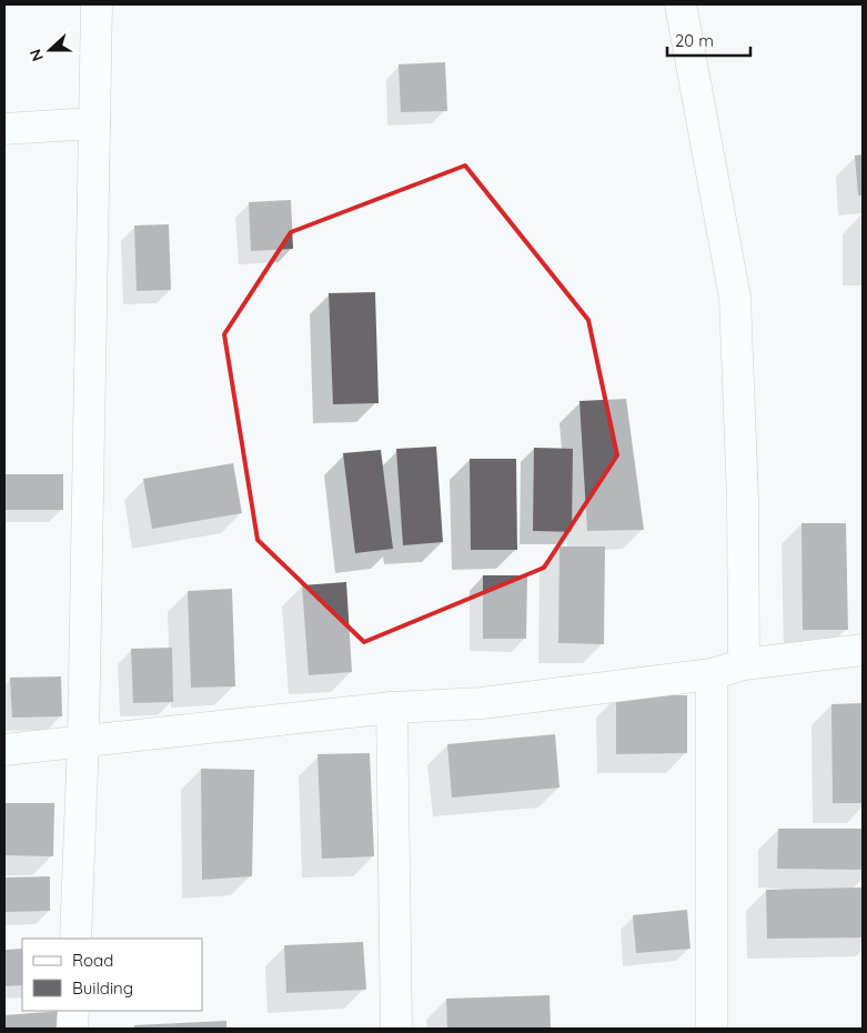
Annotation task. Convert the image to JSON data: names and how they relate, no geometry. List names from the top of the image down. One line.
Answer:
{"legend":["Road","Building"],"scale_bar":"20 m","north":"left"}
